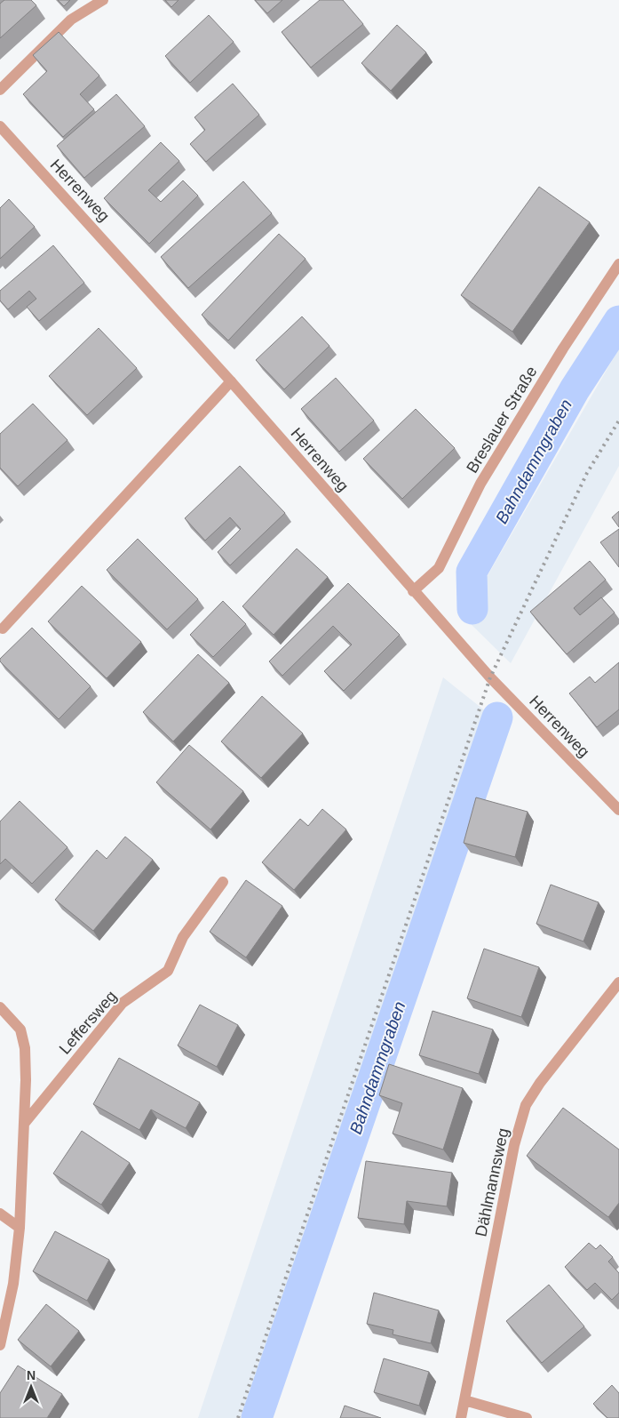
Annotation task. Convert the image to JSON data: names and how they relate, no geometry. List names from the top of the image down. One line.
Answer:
{"streets":{"street":["Herrenweg","Breslauer Straße","Leffersweg","Dählmannsweg"]},"crossings":[["Herrenweg","Breslauer Straße"]],"water":["Bahndammgraben"],"north":"top"}
